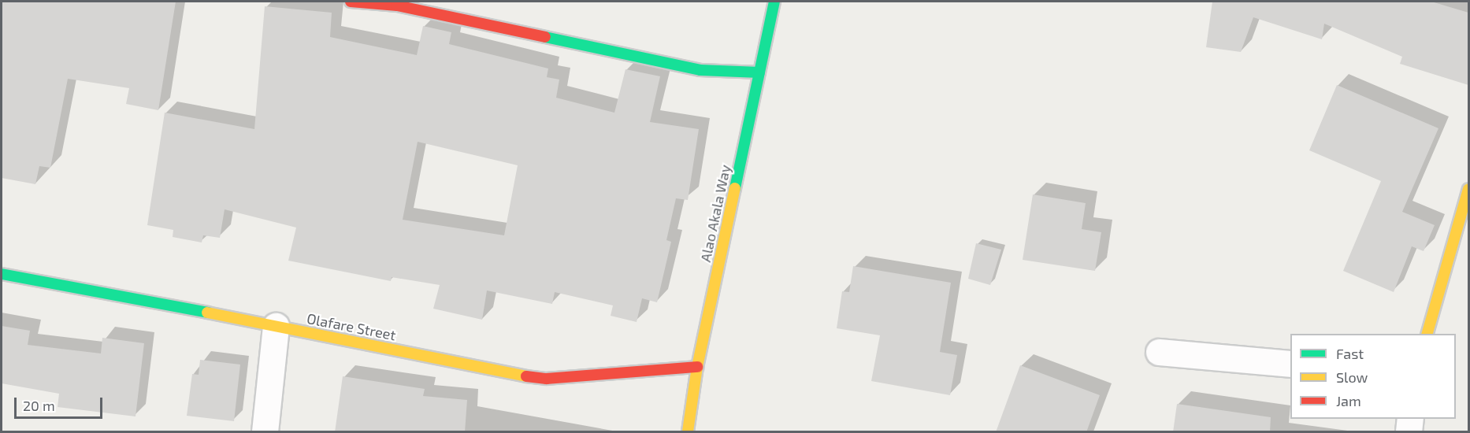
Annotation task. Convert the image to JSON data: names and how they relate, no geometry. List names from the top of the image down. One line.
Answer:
{"streets":{"street":["Alao Akala Way","Olafare Street"]},"crossings":[["Alao Akala Way","Olafare Street"]],"legend":["Fast","Slow","Jam"],"scale_bar":"20 m"}
